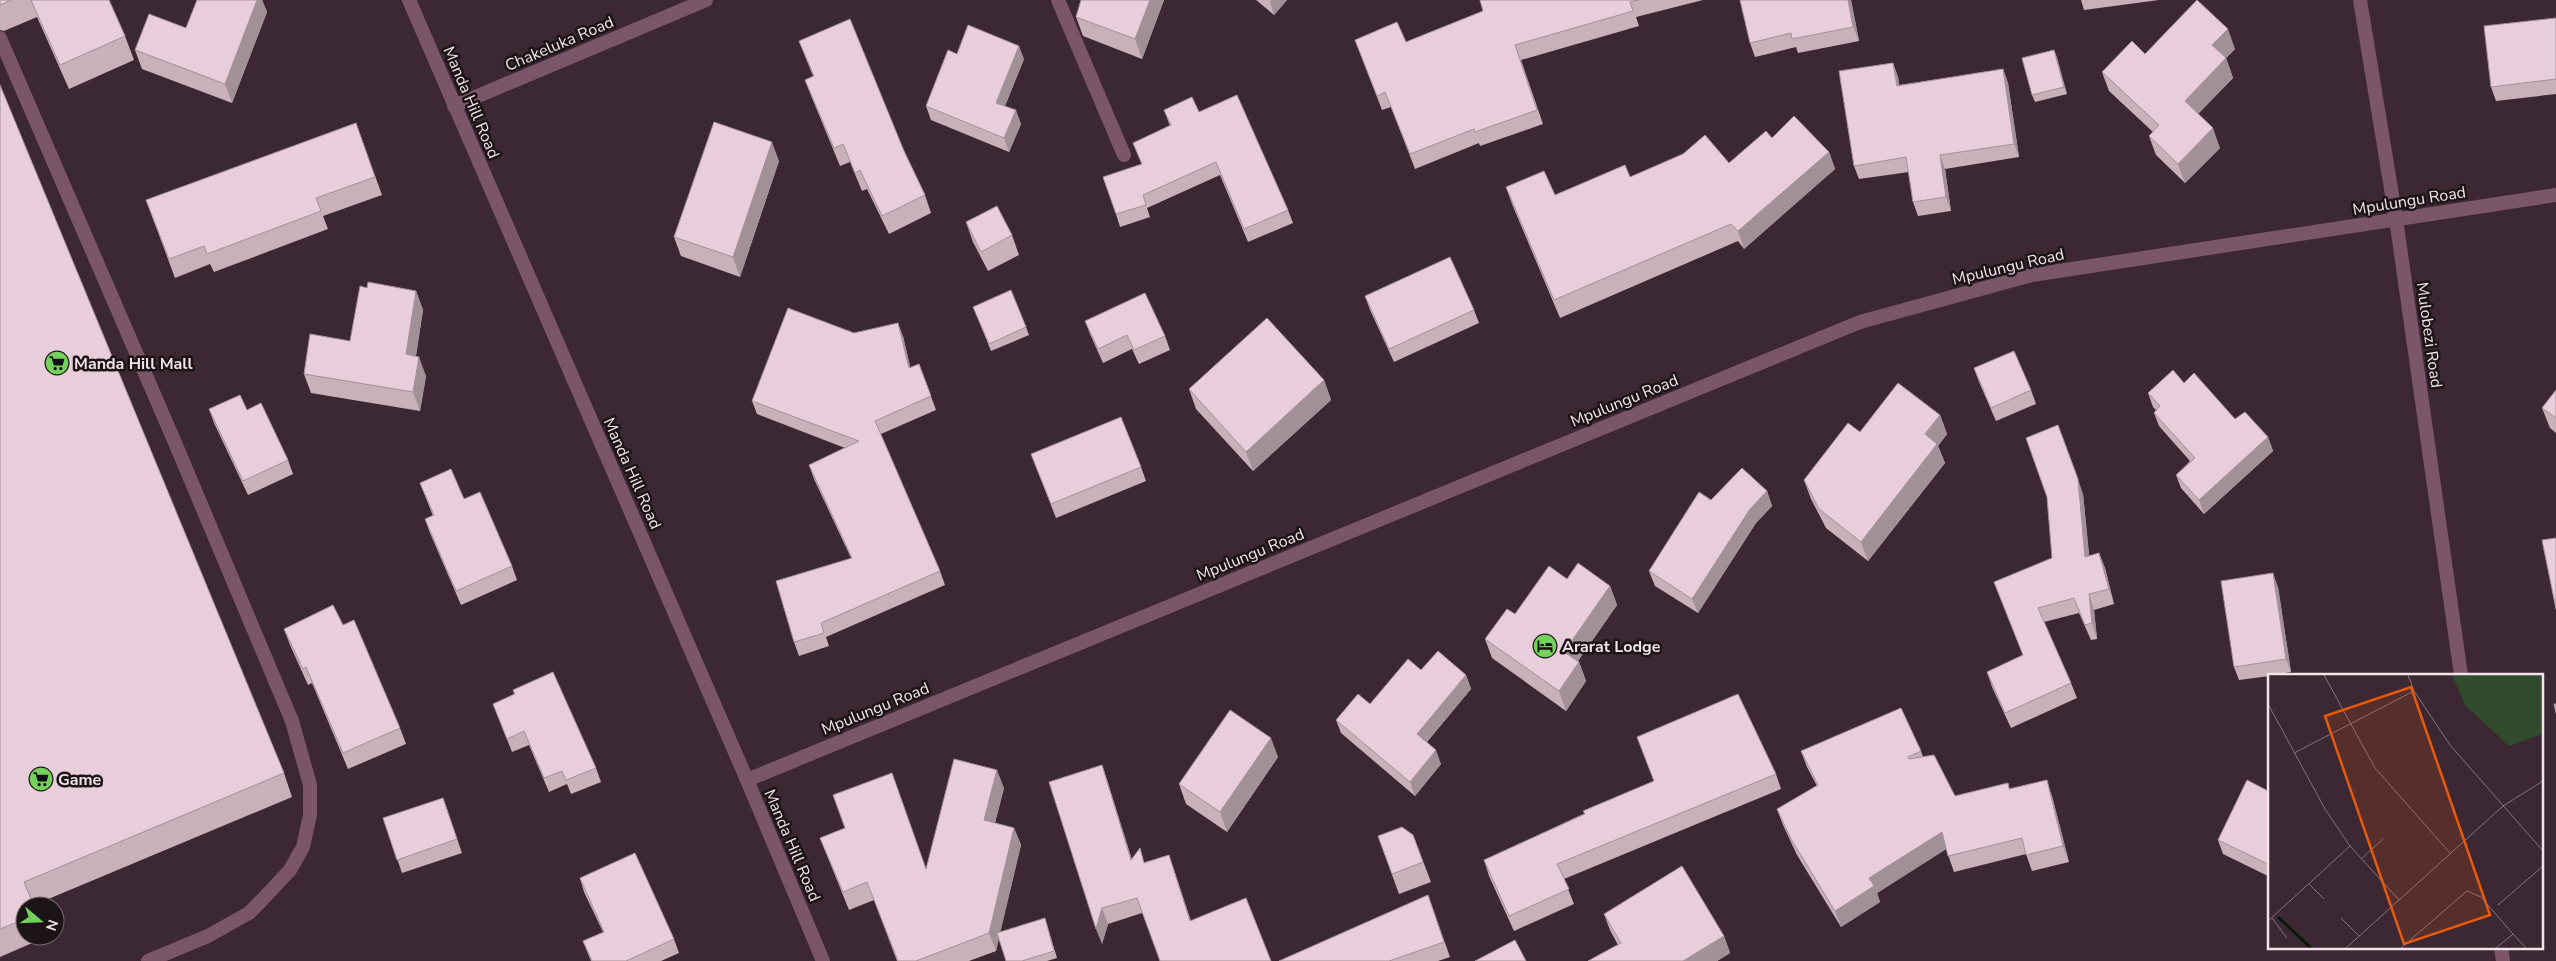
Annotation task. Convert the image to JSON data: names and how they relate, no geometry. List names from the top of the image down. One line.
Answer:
{"streets":{"street":["Chakeluka Road","Manda Hill Road","Mpulungu Road","Mulobezi Road"]},"crossings":[["Chakeluka Road","Manda Hill Road"],["Manda Hill Road","Mpulungu Road"],["Mpulungu Road","Mulobezi Road"]],"places":{"supermarket":["Manda Hill Mall","Game"],"hotel":["Ararat Lodge"]},"north":"right"}
